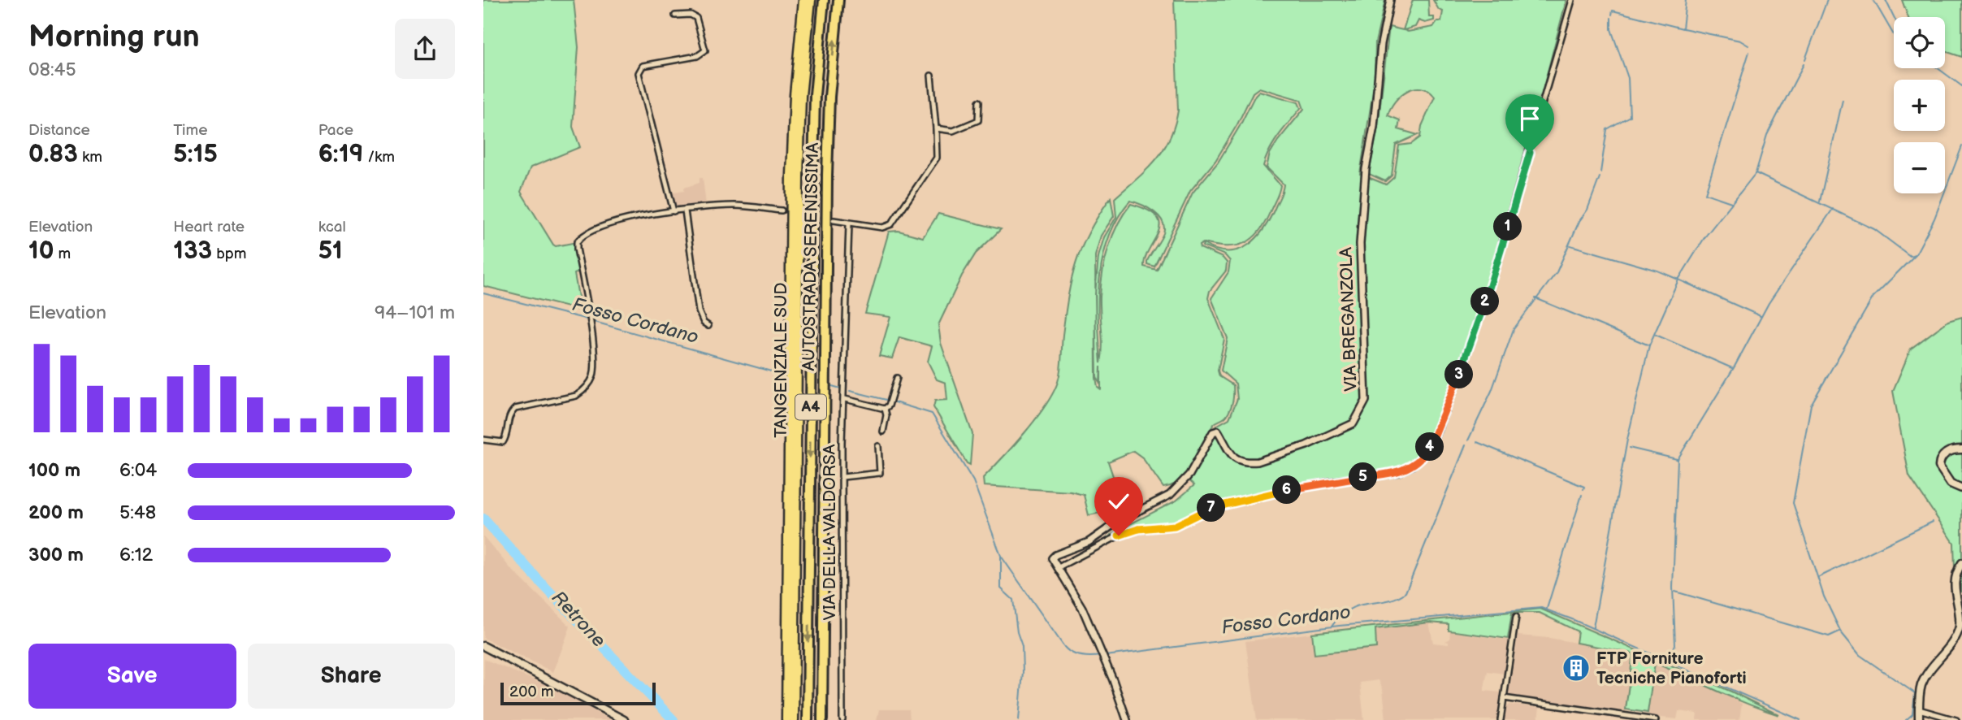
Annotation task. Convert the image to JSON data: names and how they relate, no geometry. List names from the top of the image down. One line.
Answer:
{"streets":{"highway":["AUTOSTRADA SERENISSIMA","TANGENZIALE SUD","A4"],"street":["VIA BREGANZOLA","VIA DELLA VALDORSA"]},"water":["Fosso Cordano","Retrone"],"places":{"building":["FTP Forniture Tecniche Pianoforti"]},"scale_bar":"200 m","page":{"heading":["Morning run","08:45"],"map_buttons":["+","−"],"stats":[["Distance","0.83 km"],["Time","5:15"],["Pace","6:19 /km"],["Elevation","10 m"],["Heart rate","133 bpm"],["kcal","51"]],"pins":["1","2","3","4","5","6","7"],"chart":["Elevation","94–101 m"],"list":[{"name":"100 m","note":"6:04"},{"name":"200 m","note":"5:48"},{"name":"300 m","note":"6:12"}],"buttons":["Save","Share"],"scale":"200 m"}}
